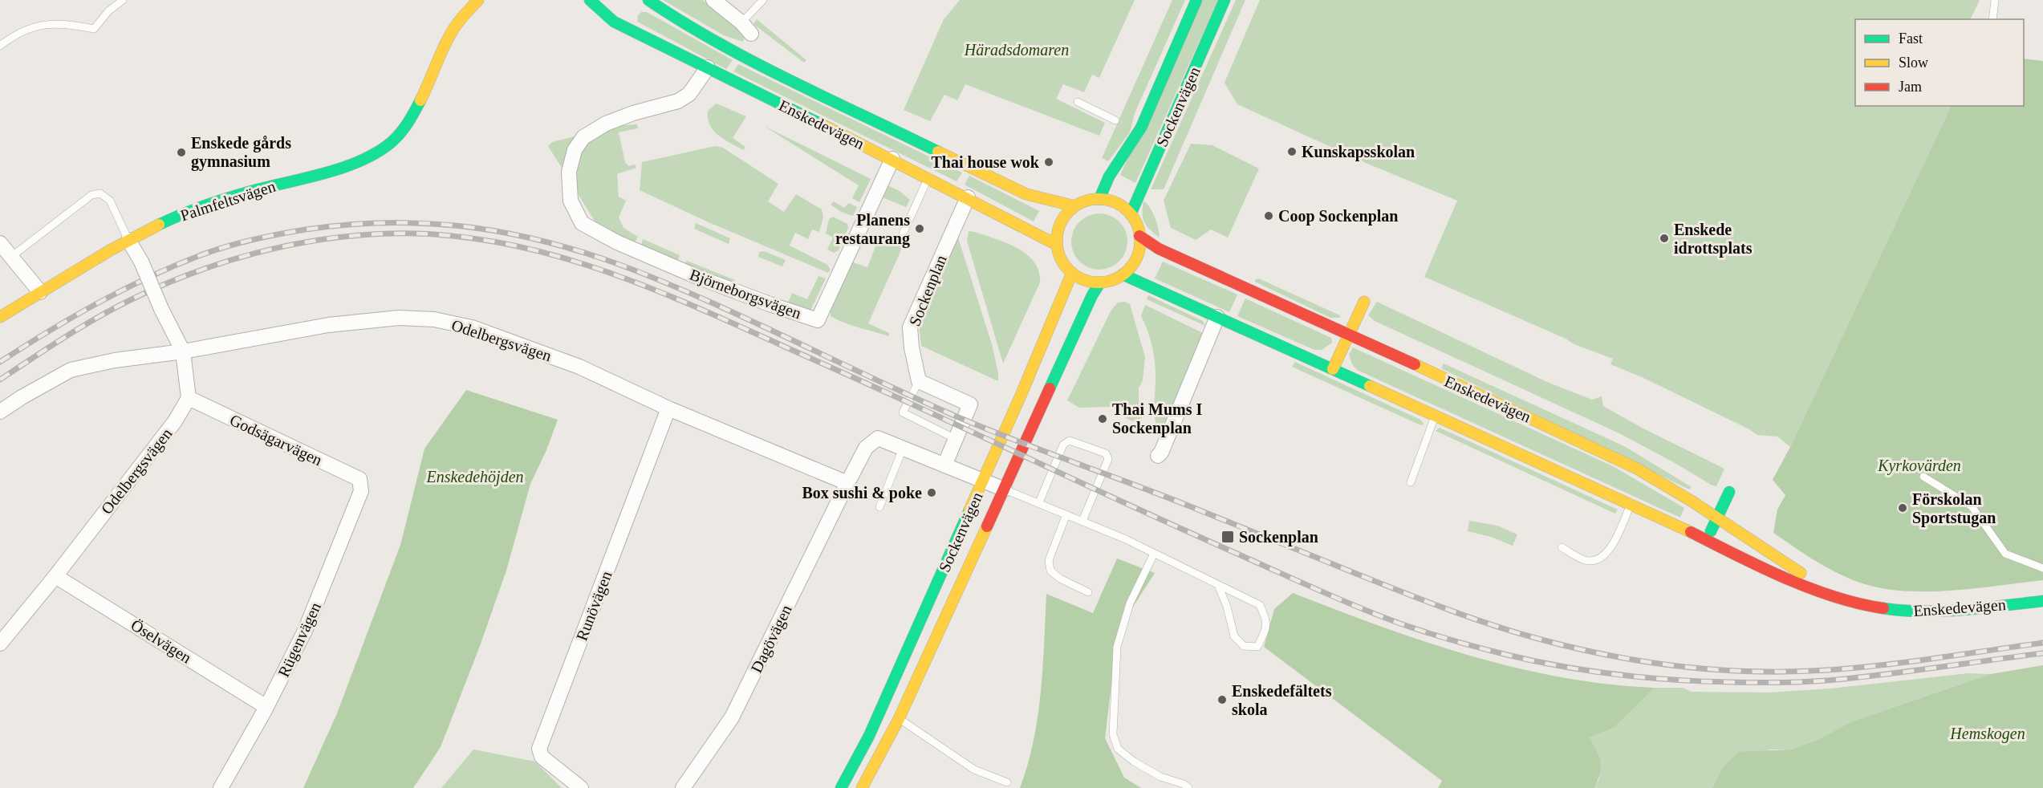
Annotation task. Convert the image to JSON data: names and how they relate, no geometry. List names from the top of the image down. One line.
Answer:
{"streets":{"street":["Sockenvägen","Enskedevägen","Palmfeltsvägen","Sockenplan","Björneborgsvägen","Odelbergsvägen","Godsägarvägen","Runövägen","Dagövägen","Rügenvägen","Öselvägen"]},"crossings":[["Sockenvägen","Enskedevägen"],["Enskedevägen","Sockenplan"],["Enskedevägen","Björneborgsvägen"],["Odelbergsvägen","Godsägarvägen"],["Odelbergsvägen","Runövägen"],["Odelbergsvägen","Dagövägen"],["Odelbergsvägen","Öselvägen"],["Godsägarvägen","Rügenvägen"],["Rügenvägen","Öselvägen"]],"parks":["Häradsdomaren","Kyrkovärden","Enskedehöjden","Hemskogen"],"places":{"other":["Kunskapsskolan","Enskede gårds gymnasium","Thai house wok","Coop Sockenplan","Planens restaurang","Enskede idrottsplats","Thai Mums I Sockenplan","Box sushi & poke","Förskolan Sportstugan","Enskedefältets skola"],"transit":["Sockenplan"]},"legend":["Fast","Slow","Jam"]}
